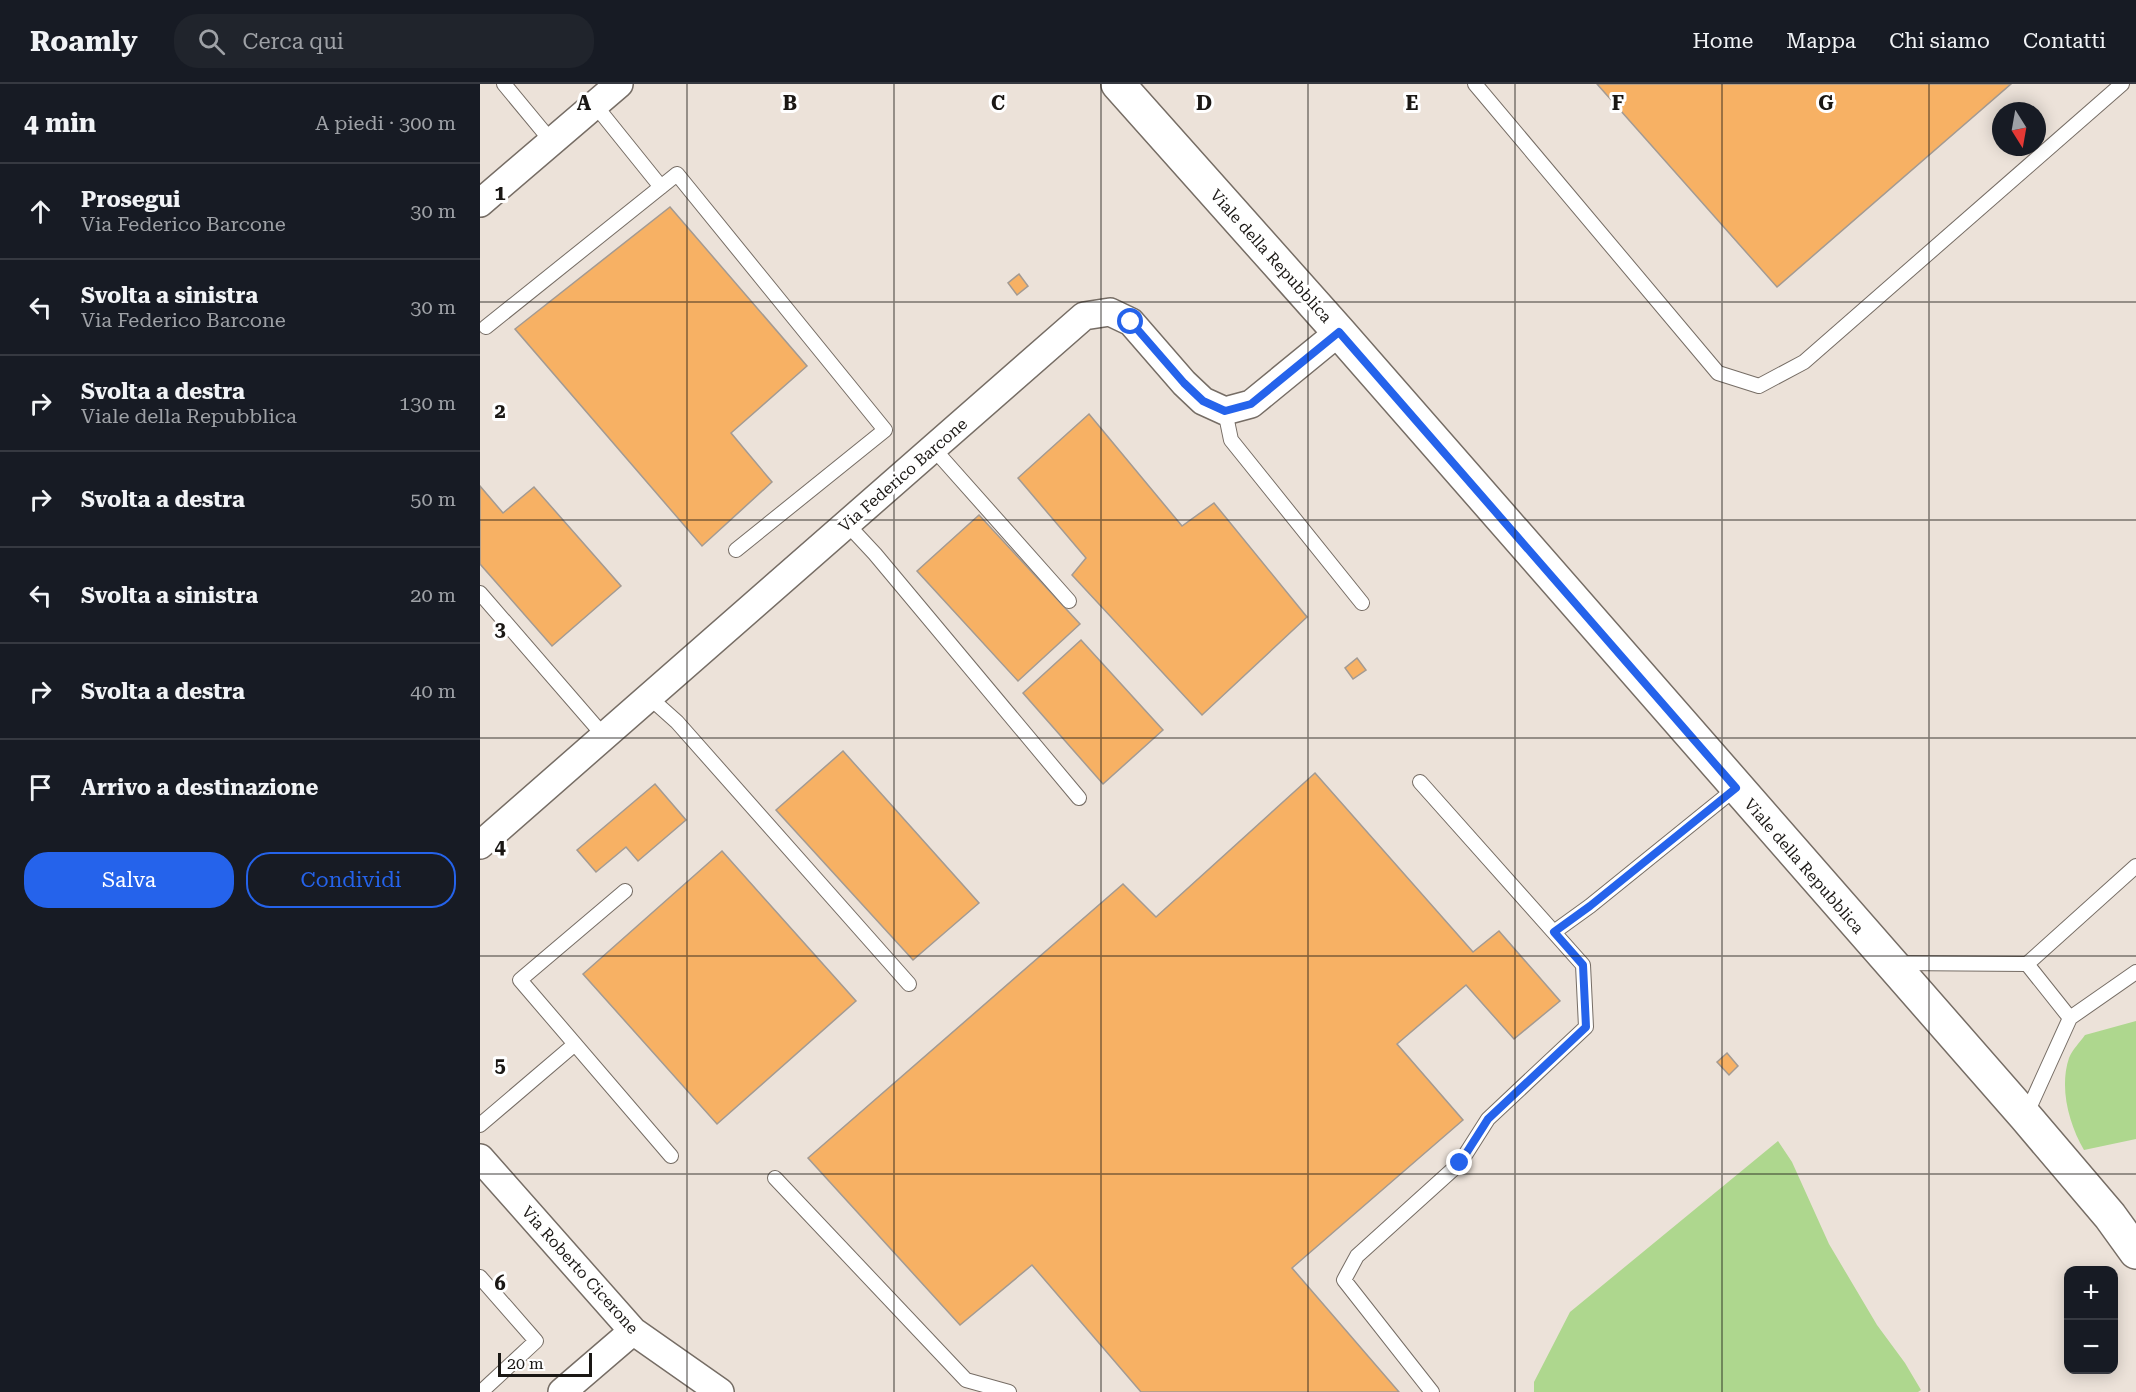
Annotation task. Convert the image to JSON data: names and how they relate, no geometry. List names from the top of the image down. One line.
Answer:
{"streets":{"main road":["Viale della Repubblica"],"street":["Via Federico Barcone","Via Roberto Cicerone"]},"scale_bar":"20 m","north":"bottom","page":{"header":"Roamly","search":"Cerca qui","nav":["Home","Mappa","Chi siamo","Contatti"],"heading":["4 min","A piedi · 300 m"],"list":[["Prosegui","Via Federico Barcone","30 m"],["Svolta a sinistra","Via Federico Barcone","30 m"],["Svolta a destra","Viale della Repubblica","130 m"],["Svolta a destra","50 m"],["Svolta a sinistra","20 m"],["Svolta a destra","40 m"],"Arrivo a destinazione"],"buttons":["Salva","Condividi"],"map_buttons":["+","−"],"scale":"20 m"},"grid":{"columns":["A","B","C","D","E","F","G"],"rows":["1","2","3","4","5","6"]}}
